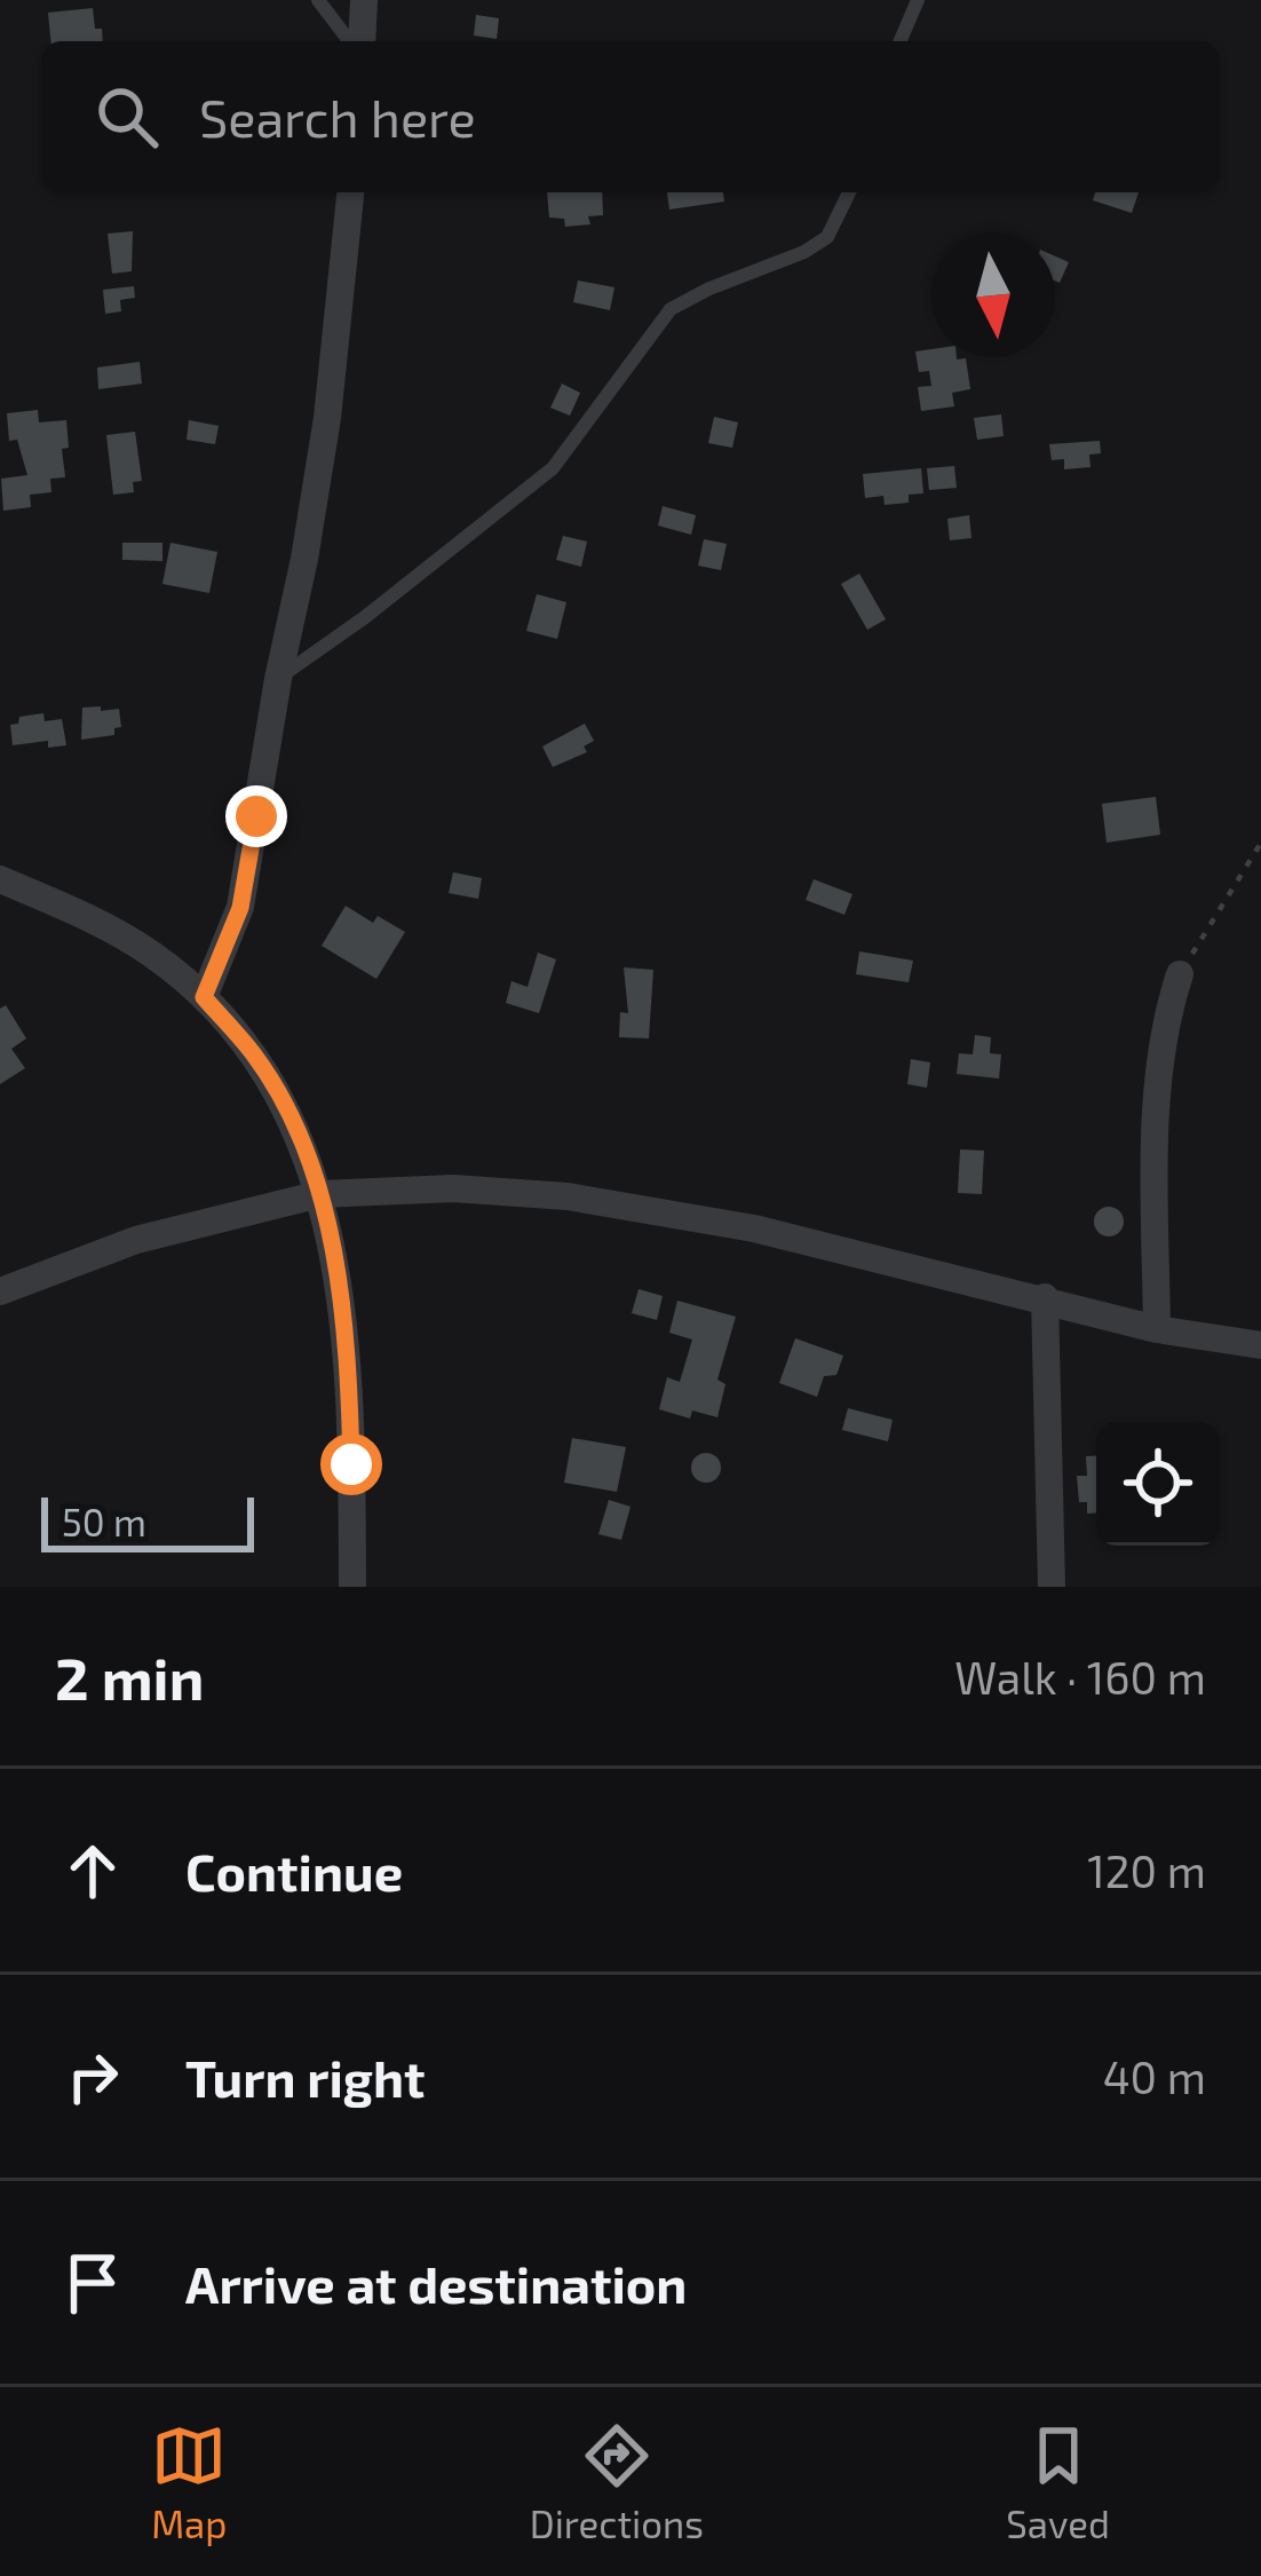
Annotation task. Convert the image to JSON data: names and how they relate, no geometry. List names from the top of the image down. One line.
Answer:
{"scale_bar":"50 m","north":"bottom","page":{"search":"Search here","scale":"50 m","heading":["2 min","Walk · 160 m"],"list":[["Continue","120 m"],["Turn right","40 m"],"Arrive at destination"],"nav":["Map","Directions","Saved"]}}
